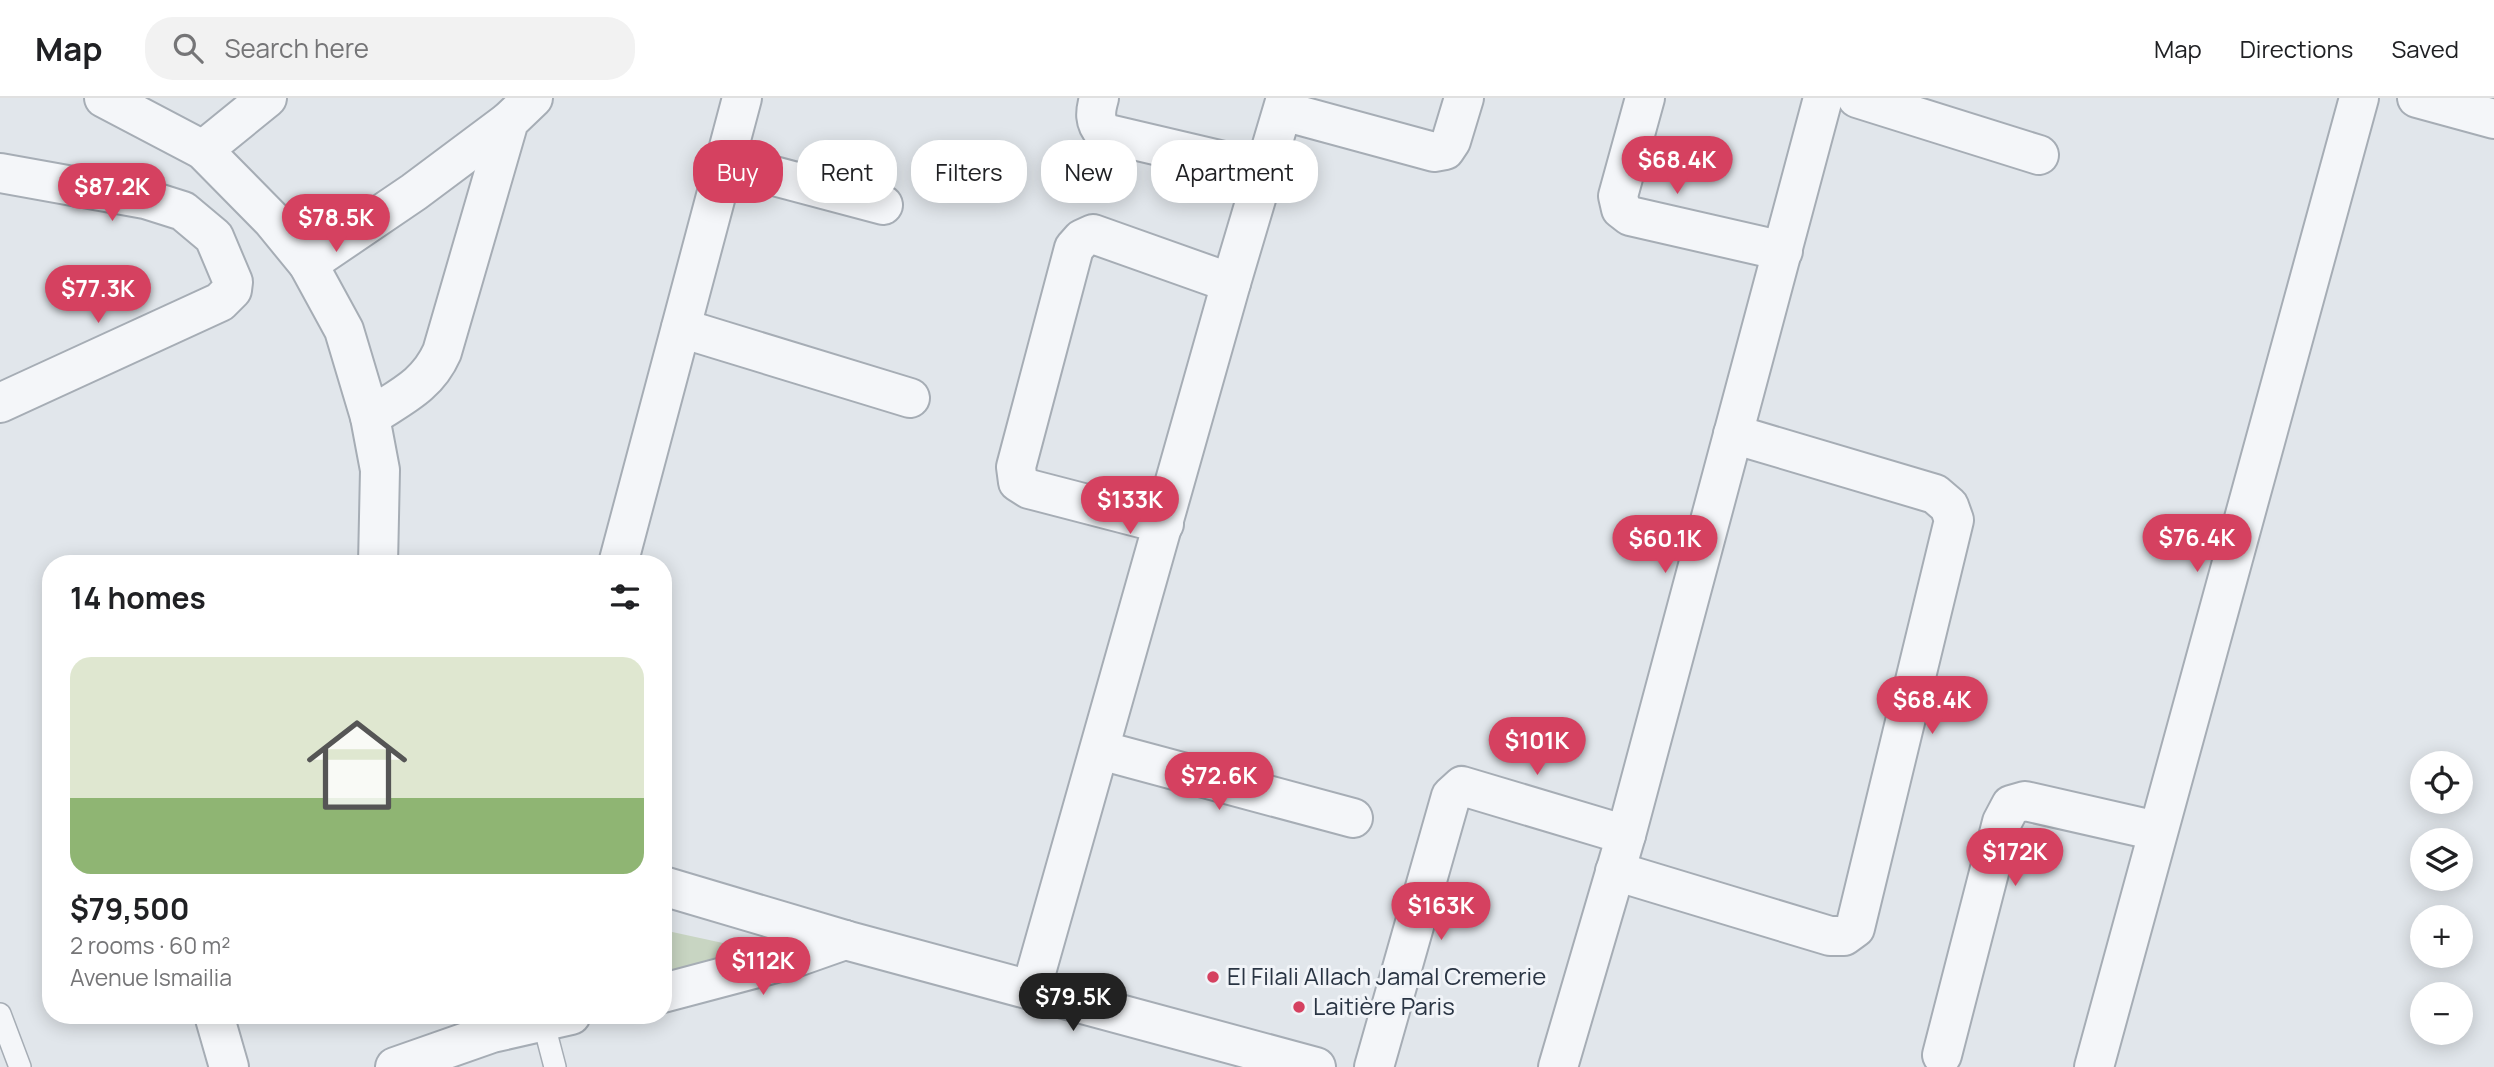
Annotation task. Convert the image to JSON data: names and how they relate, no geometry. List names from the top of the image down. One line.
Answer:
{"places":["El Filali Allach Jamal Cremerie","Laitière Paris"],"page":{"header":"Map","search":"Search here","nav":["Map","Directions","Saved"],"price":["$68.4K","$87.2K","$78.5K","$77.3K","$133K","$76.4K","$60.1K","$68.4K","$101K","$72.6K","$172K","$163K","$112K","$79.5K"],"chip":["Buy","Rent","Filters","New","Apartment"],"heading":"14 homes","list":[{"name":"$79,500","note":"2 rooms · 60 m² · Avenue Ismailia"}],"map_buttons":["+","−"]}}
